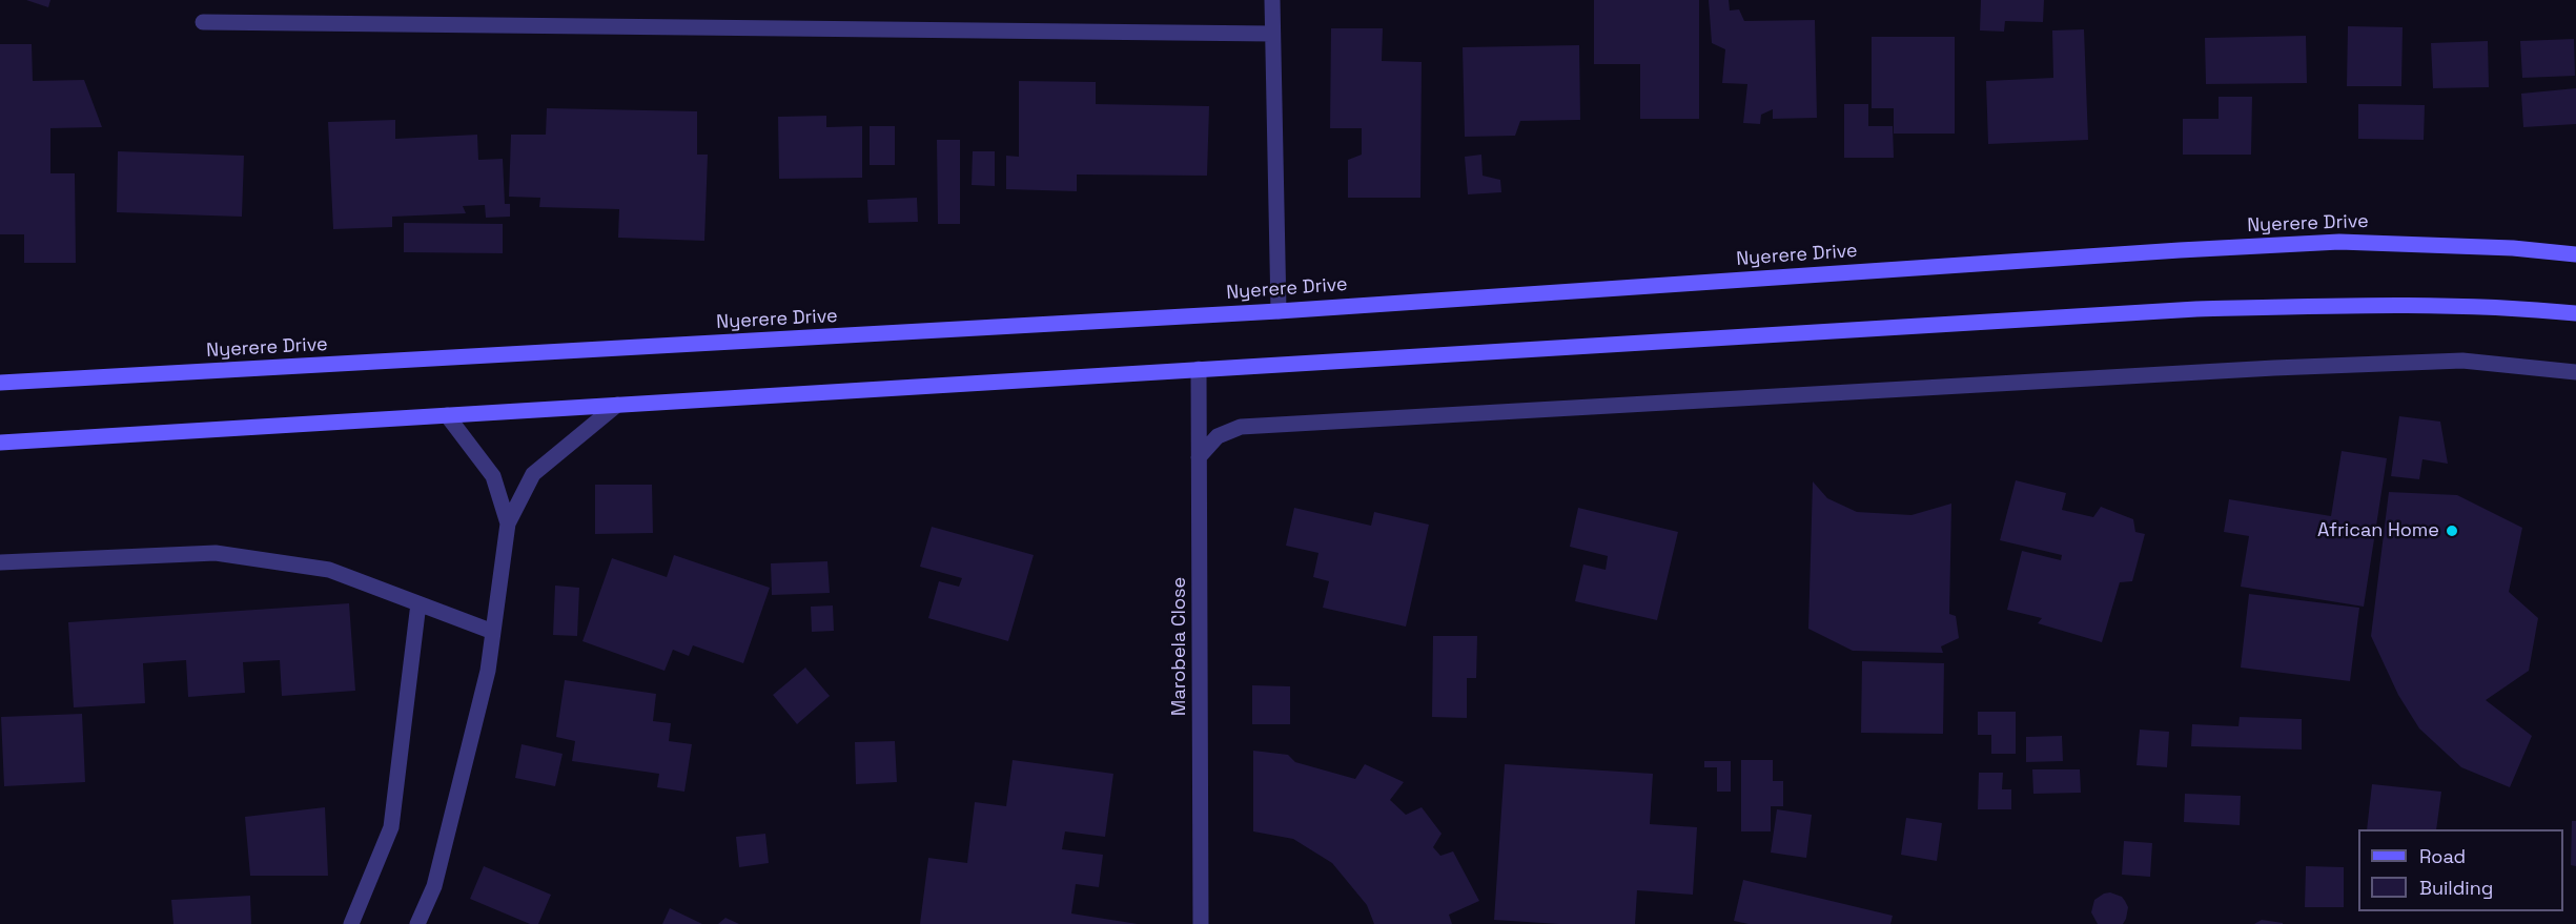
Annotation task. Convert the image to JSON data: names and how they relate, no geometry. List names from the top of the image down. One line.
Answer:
{"streets":{"main road":["Nyerere Drive"],"street":["Marobela Close"]},"places":["African Home"],"legend":["Road","Building"]}
